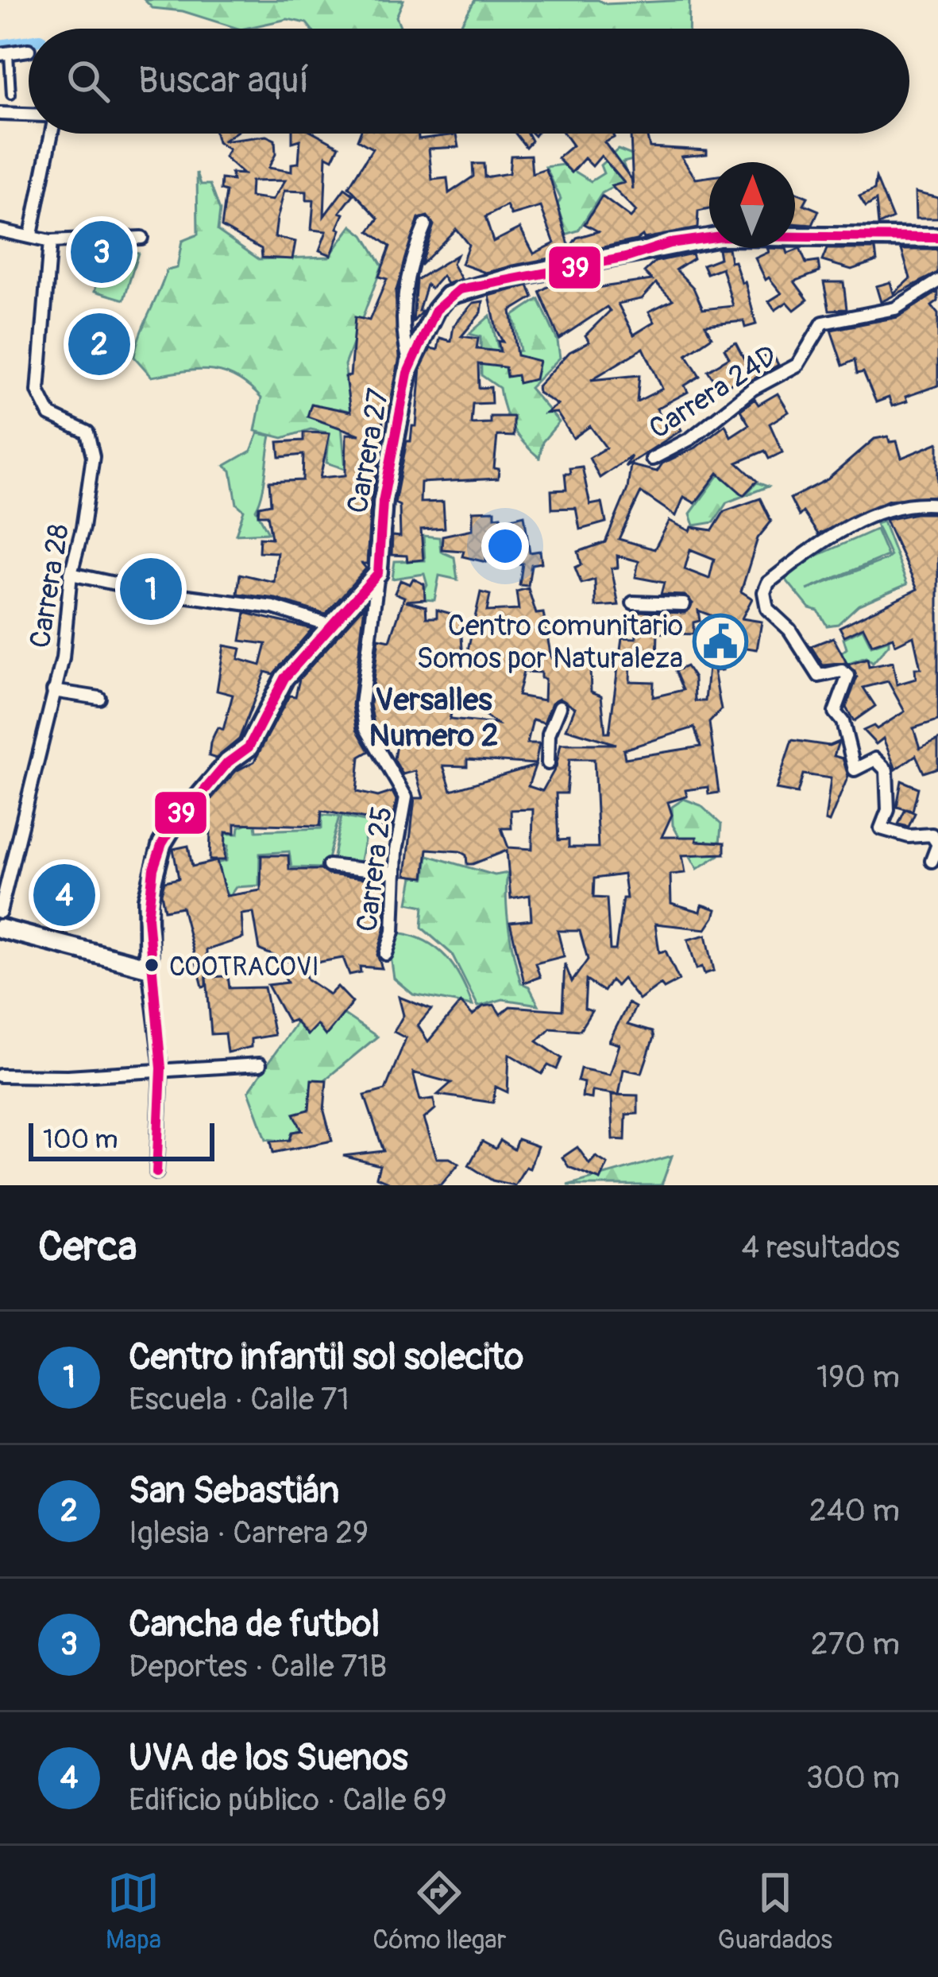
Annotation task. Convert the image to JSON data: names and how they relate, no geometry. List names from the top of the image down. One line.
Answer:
{"streets":{"street":["Carrera 24D","Carrera 27","Carrera 28","Carrera 25"]},"crossings":[["Carrera 27","Carrera 25"]],"districts":["Versalles Numero 2"],"places":{"public building":["Centro comunitario Somos por Naturaleza"],"other":["COOTRACOVI"]},"lines":["transit line 39"],"scale_bar":"100 m","north":"top","page":{"search":"Buscar aquí","pins":["3","2","1","4"],"scale":"100 m","heading":["Cerca","4 resultados"],"list":[{"mark":"1","name":"Centro infantil sol solecito","note":"Escuela · Calle 71","value":"190 m"},{"mark":"2","name":"San Sebastián","note":"Iglesia · Carrera 29","value":"240 m"},{"mark":"3","name":"Cancha de futbol","note":"Deportes · Calle 71B","value":"270 m"},{"mark":"4","name":"UVA de los Suenos","note":"Edificio público · Calle 69","value":"300 m"}],"nav":["Mapa","Cómo llegar","Guardados"]}}
